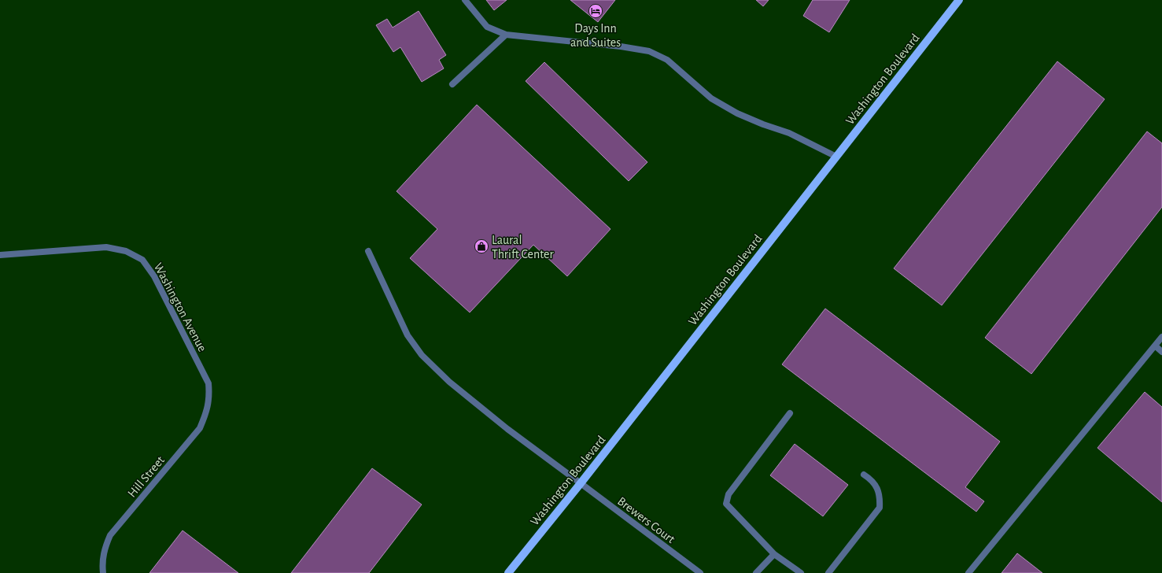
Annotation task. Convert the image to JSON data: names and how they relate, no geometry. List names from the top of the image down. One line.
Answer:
{"streets":{"main road":["Washington Boulevard"],"street":["Washington Avenue","Hill Street","Brewers Court"]},"crossings":[["Washington Boulevard","Brewers Court"],["Washington Avenue","Hill Street"]],"places":{"hotel":["Days Inn and Suites"],"shop":["Laural Thrift Center"]}}
